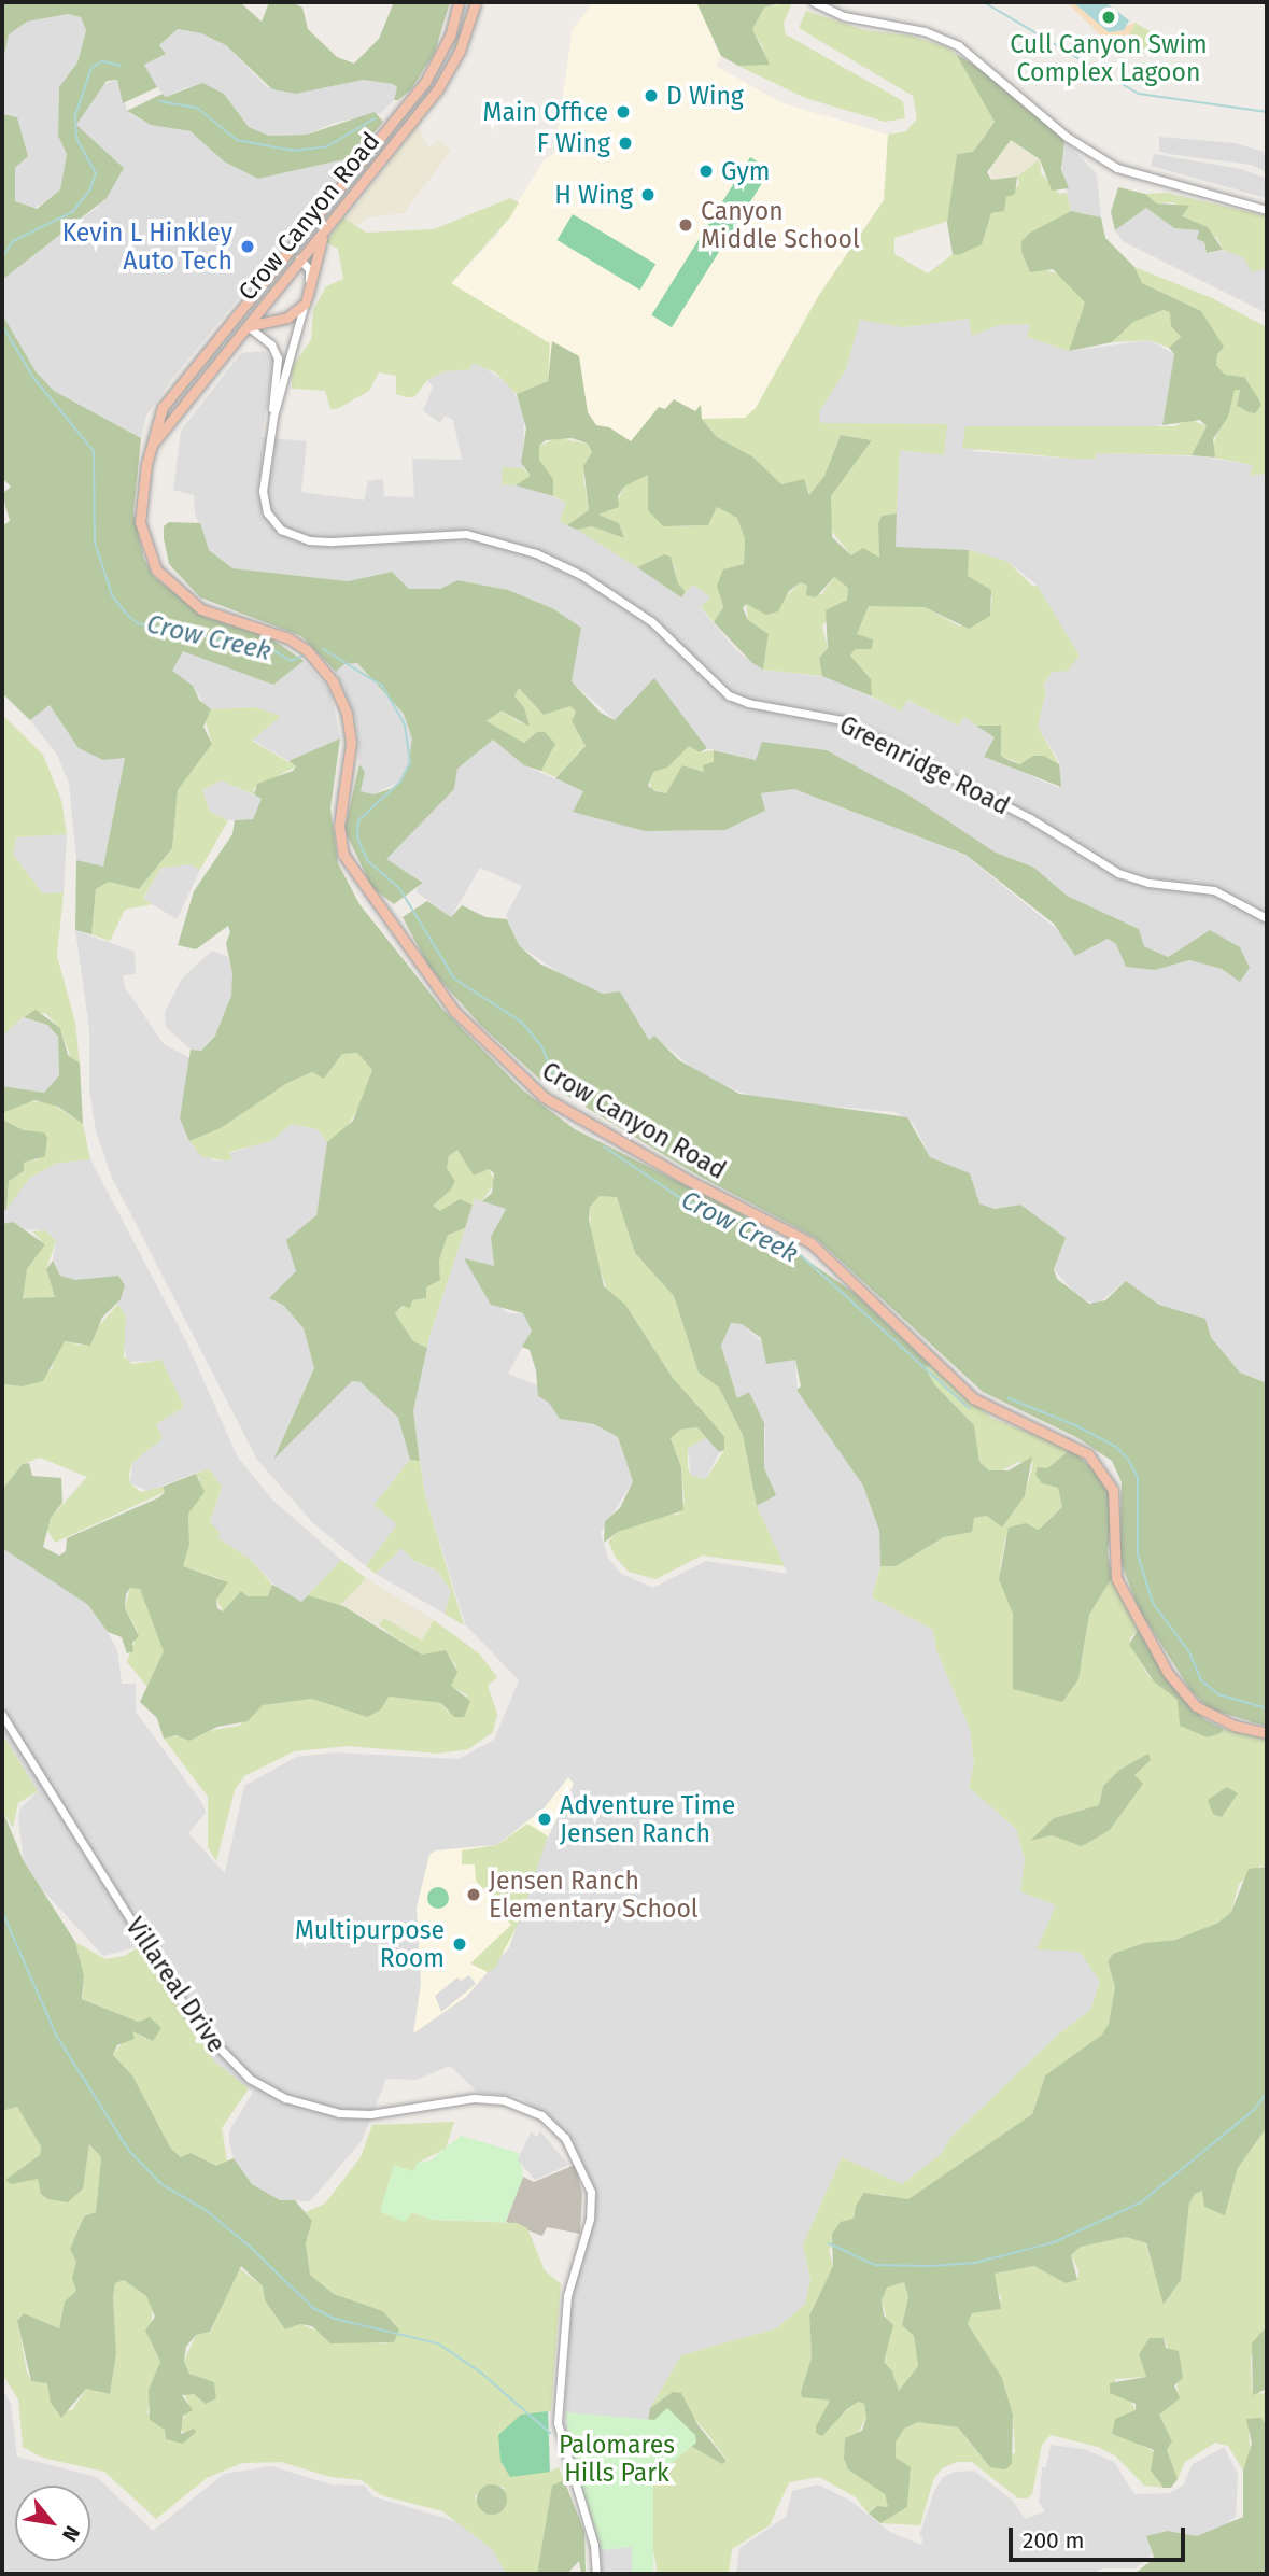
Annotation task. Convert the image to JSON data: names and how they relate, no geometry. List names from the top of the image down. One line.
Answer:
{"streets":{"main road":["Crow Canyon Road"],"street":["Greenridge Road","Villareal Drive"]},"crossings":[["Crow Canyon Road","Greenridge Road"]],"water":["Crow Creek"],"parks":["Palomares Hills Park"],"places":["Cull Canyon Swim Complex Lagoon","D Wing","Main Office","F Wing","Gym","H Wing","Canyon Middle School","Kevin L Hinkley Auto Tech","Adventure Time Jensen Ranch","Jensen Ranch Elementary School","Multipurpose Room"],"scale_bar":"200 m","north":"bottom right"}
